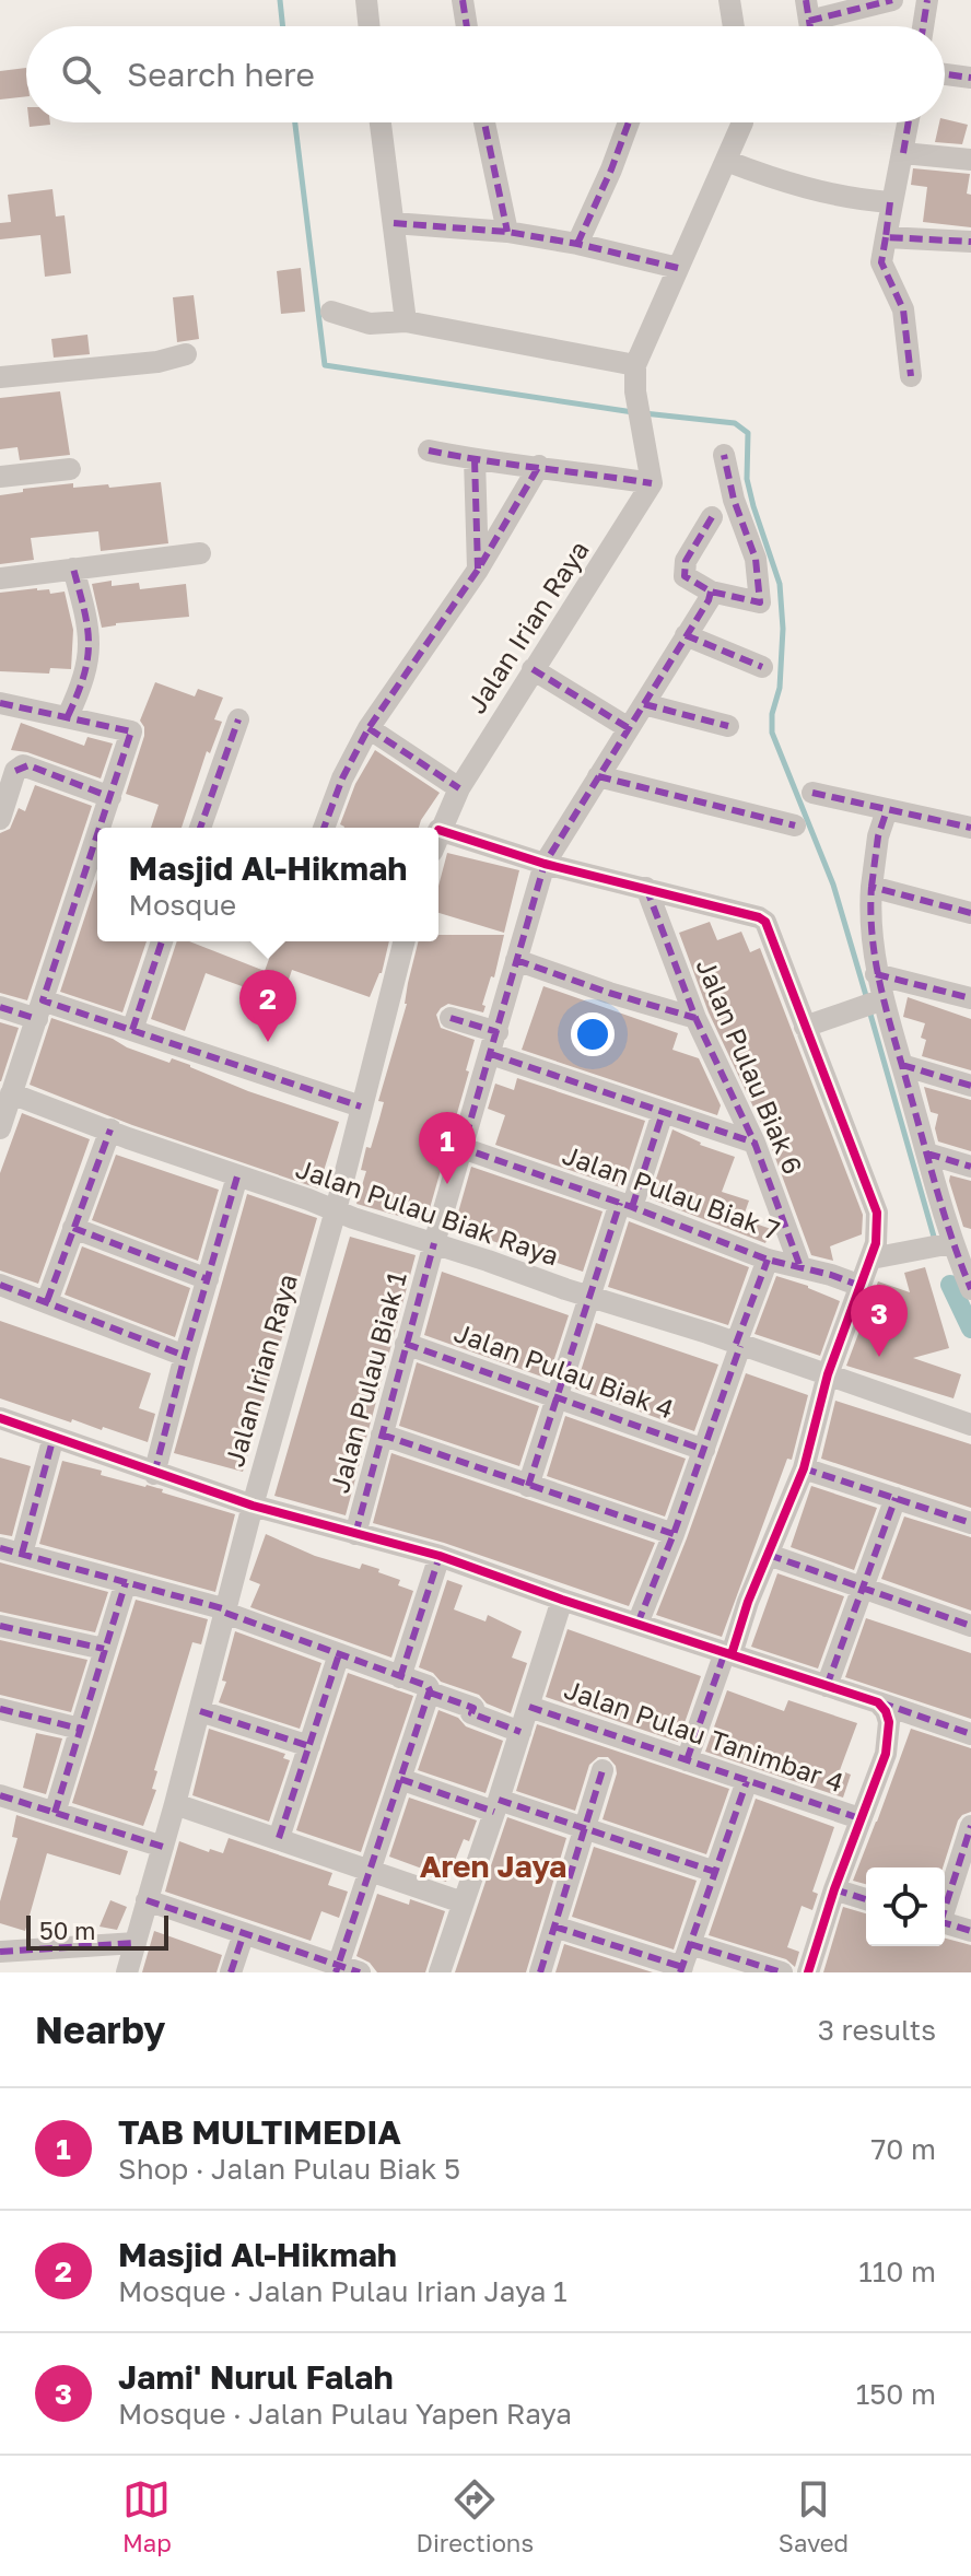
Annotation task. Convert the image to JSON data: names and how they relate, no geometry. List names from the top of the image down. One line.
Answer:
{"streets":{"street":["Jalan Irian Raya","Jalan Pulau Biak 6","Jalan Pulau Biak 7","Jalan Pulau Biak Raya","Jalan Pulau Biak 4","Jalan Pulau Biak 1","Jalan Pulau Tanimbar 4"]},"crossings":[["Jalan Irian Raya","Jalan Pulau Biak Raya"],["Jalan Pulau Biak 6","Jalan Pulau Biak 7"],["Jalan Pulau Biak 7","Jalan Pulau Biak 1"],["Jalan Pulau Biak Raya","Jalan Pulau Biak 1"],["Jalan Pulau Biak 4","Jalan Pulau Biak 1"]],"districts":["Aren Jaya"],"scale_bar":"50 m","page":{"search":"Search here","popup":["Masjid Al-Hikmah","Mosque"],"pins":["2","1","3"],"scale":"50 m","heading":["Nearby","3 results"],"list":[{"mark":"1","name":"TAB MULTIMEDIA","note":"Shop · Jalan Pulau Biak 5","value":"70 m"},{"mark":"2","name":"Masjid Al-Hikmah","note":"Mosque · Jalan Pulau Irian Jaya 1","value":"110 m"},{"mark":"3","name":"Jami' Nurul Falah","note":"Mosque · Jalan Pulau Yapen Raya","value":"150 m"}],"nav":["Map","Directions","Saved"]}}
